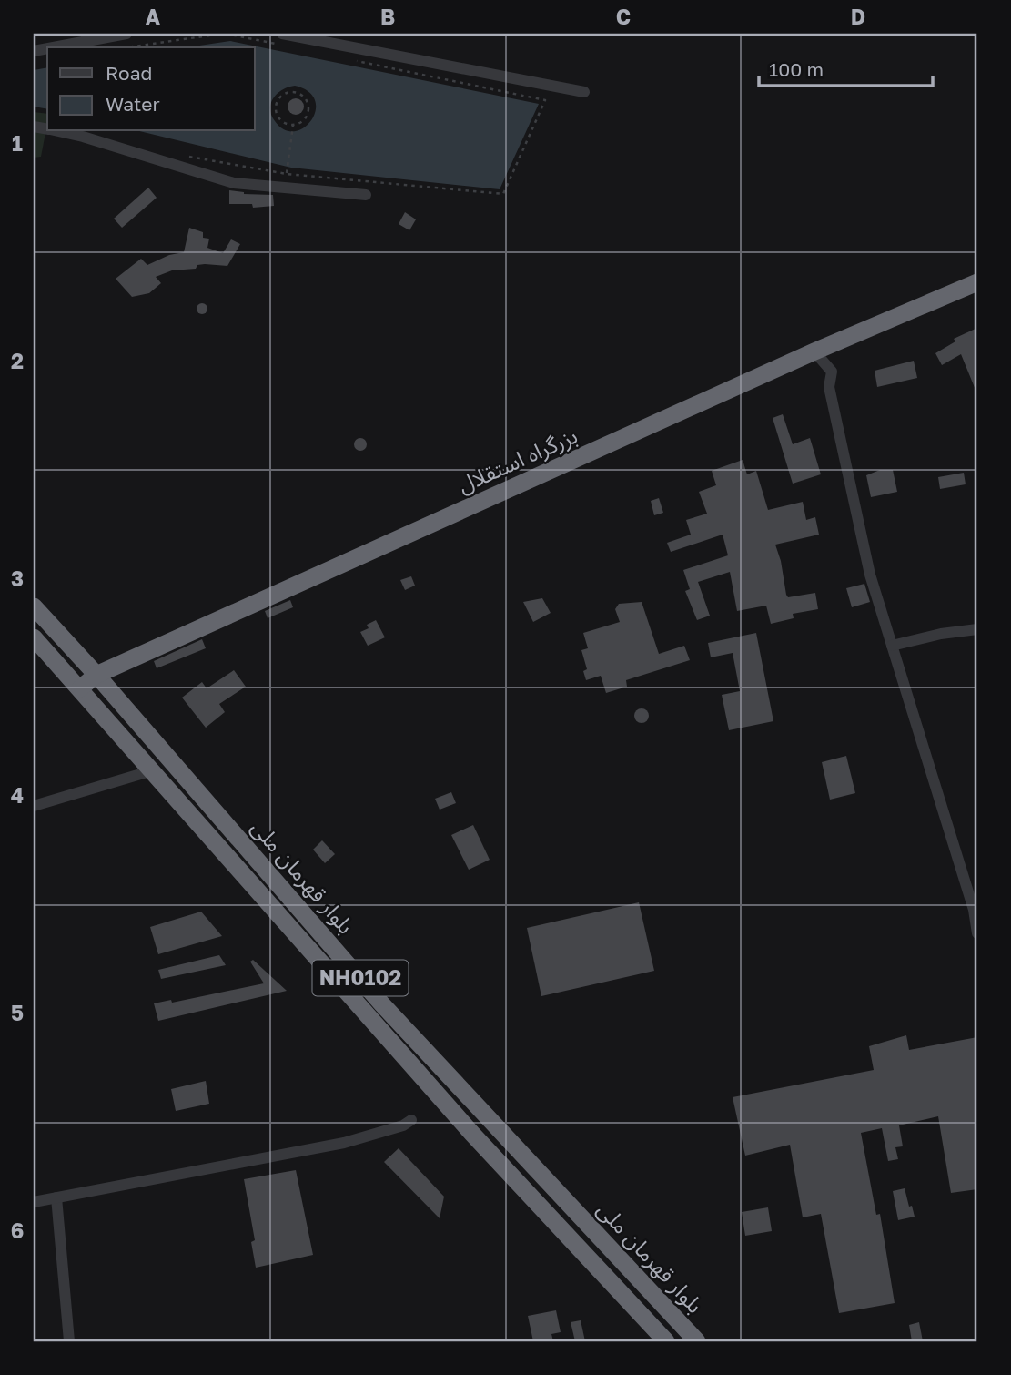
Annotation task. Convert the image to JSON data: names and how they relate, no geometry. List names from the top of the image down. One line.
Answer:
{"streets":{"highway":["بزرگراه استقلال","بلوار قهرمان ملی","NH0102"]},"crossings":[["بزرگراه استقلال","بلوار قهرمان ملی"]],"legend":["Road","Water"],"scale_bar":"100 m","grid":{"columns":["A","B","C","D"],"rows":["1","2","3","4","5","6"]}}
